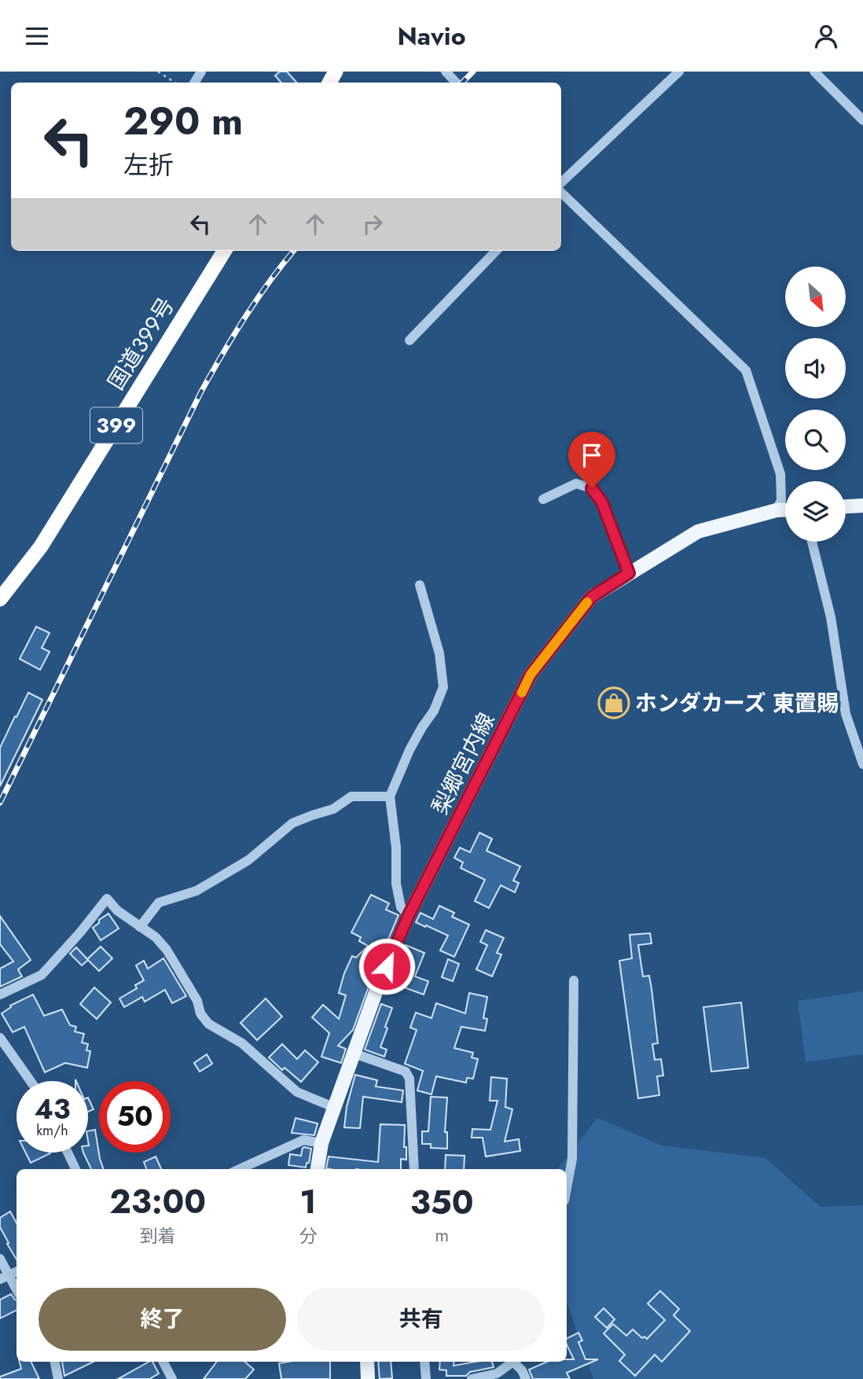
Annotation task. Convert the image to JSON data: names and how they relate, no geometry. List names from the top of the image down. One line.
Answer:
{"streets":{"highway":["国道399号","399"],"main road":["梨郷宮内線"]},"places":{"shop":["ホンダカーズ 東置賜"]},"north":"bottom right","page":{"header":"Navio","turn":["290 m","左折"],"speed":"43 km/h","limit":"50","eta":["23:00","到着","1","分","350","m"],"buttons":["終了","共有"]}}
